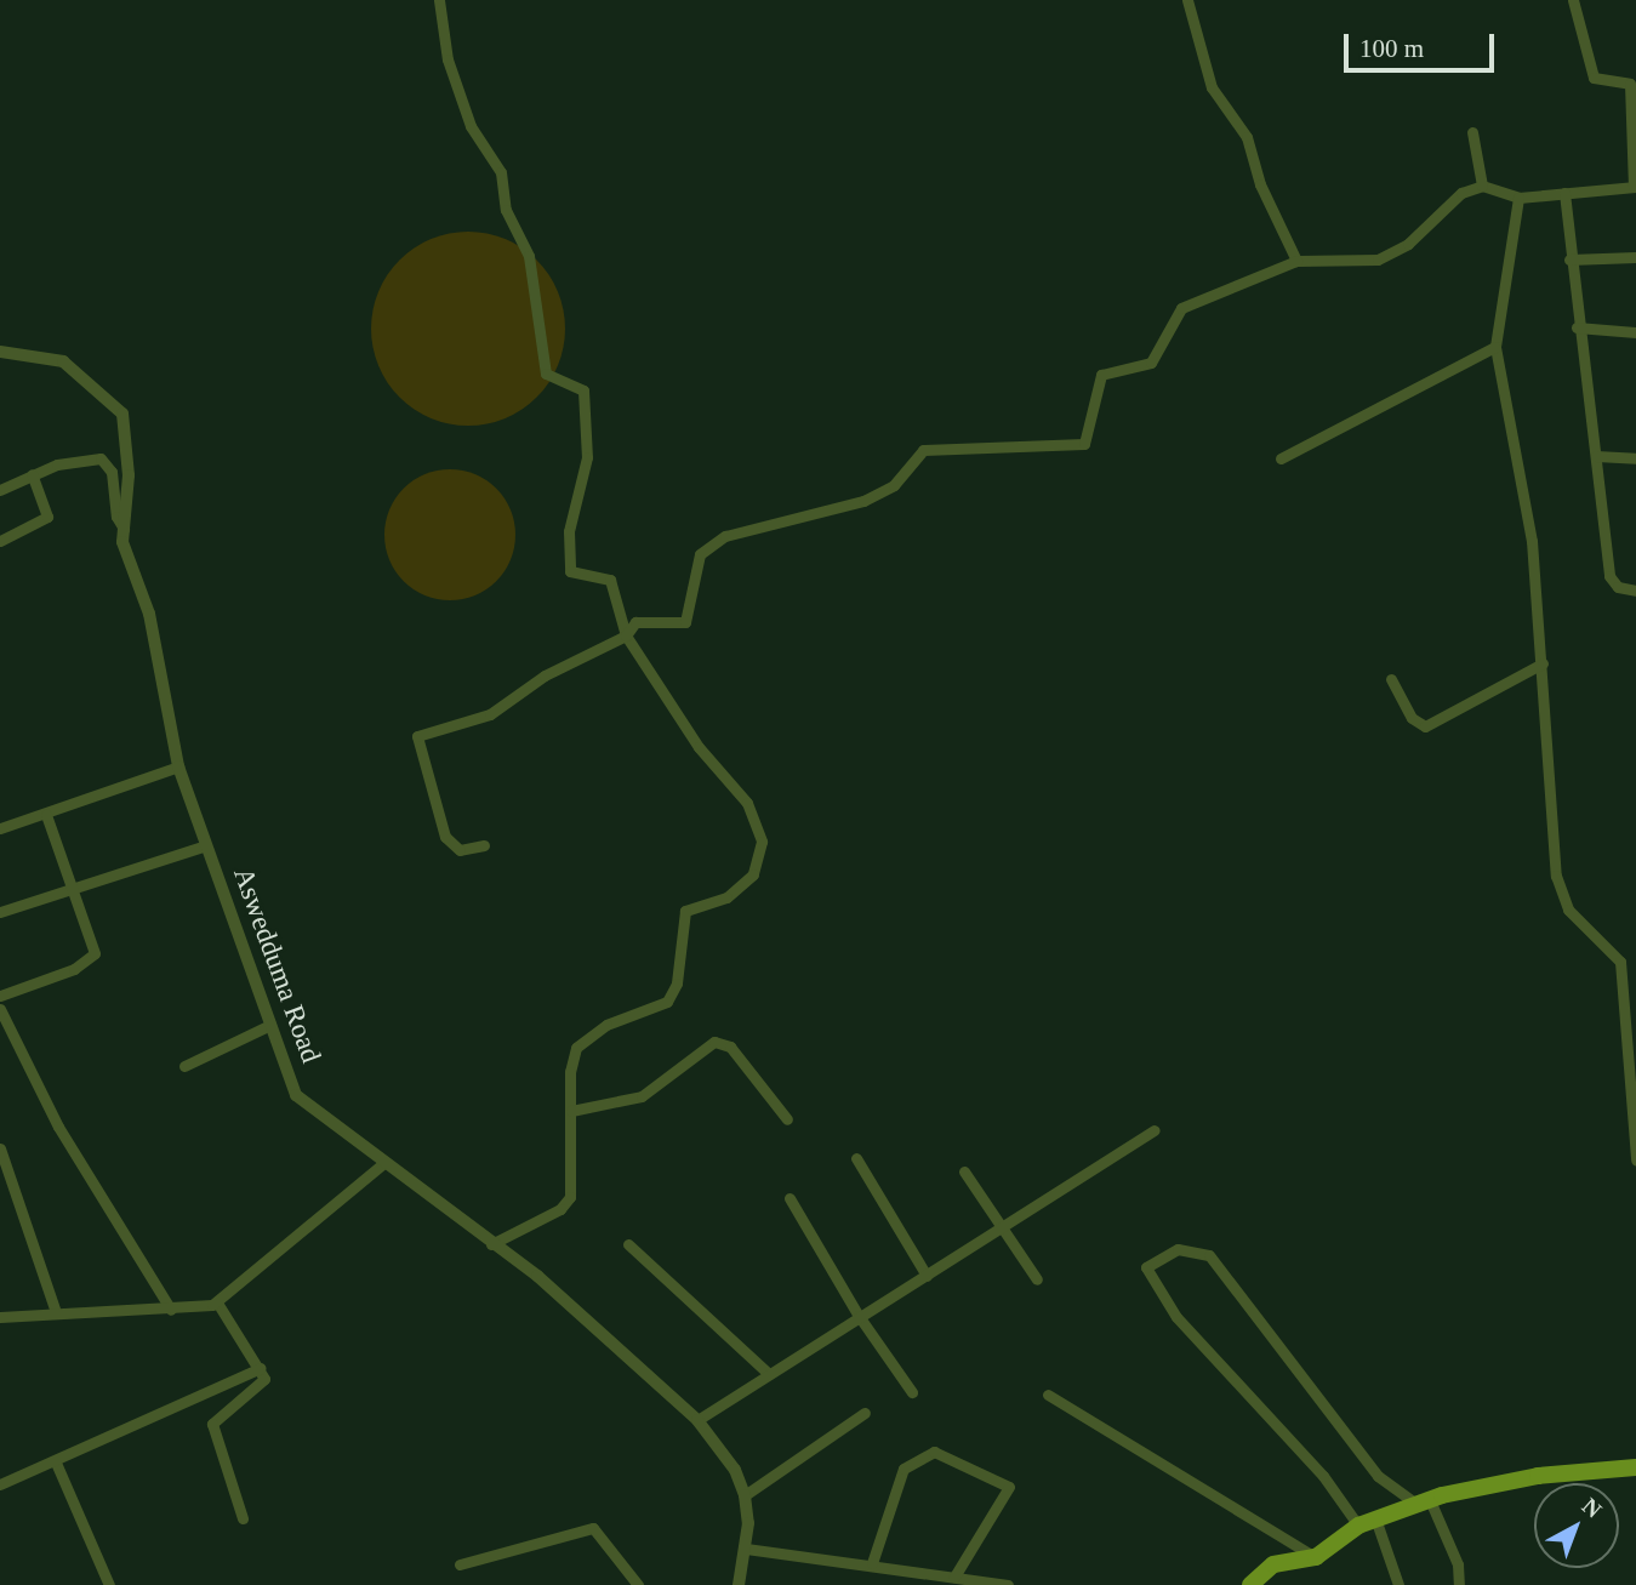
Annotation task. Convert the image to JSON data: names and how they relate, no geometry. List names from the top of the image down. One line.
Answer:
{"streets":{"street":["Aswedduma Road"]},"scale_bar":"100 m","north":"top right"}
